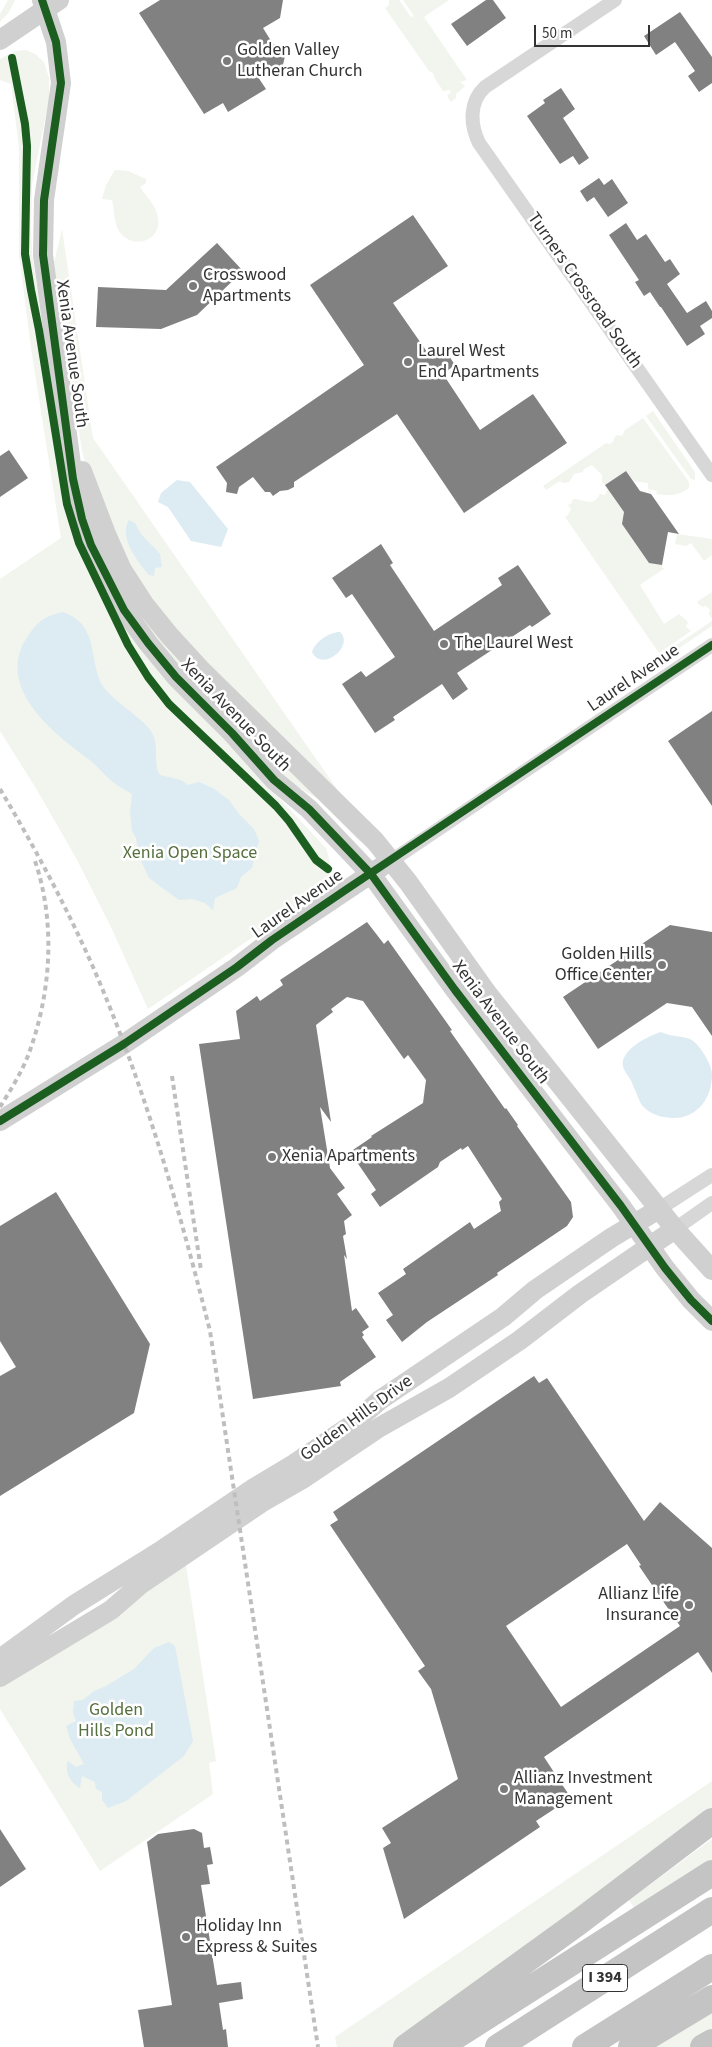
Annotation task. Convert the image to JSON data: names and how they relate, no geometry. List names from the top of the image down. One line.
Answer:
{"streets":{"highway":["I 394"],"street":["Turners Crossroad South","Xenia Avenue South","Laurel Avenue","Golden Hills Drive"]},"crossings":[["Xenia Avenue South","Laurel Avenue"],["Xenia Avenue South","Golden Hills Drive"]],"parks":["Xenia Open Space","Golden Hills Pond"],"places":["Golden Valley Lutheran Church","Crosswood Apartments","Laurel West End Apartments","The Laurel West","Golden Hills Office Center","Xenia Apartments","Allianz Life Insurance","Allianz Investment Management","Holiday Inn Express & Suites"],"scale_bar":"50 m"}
